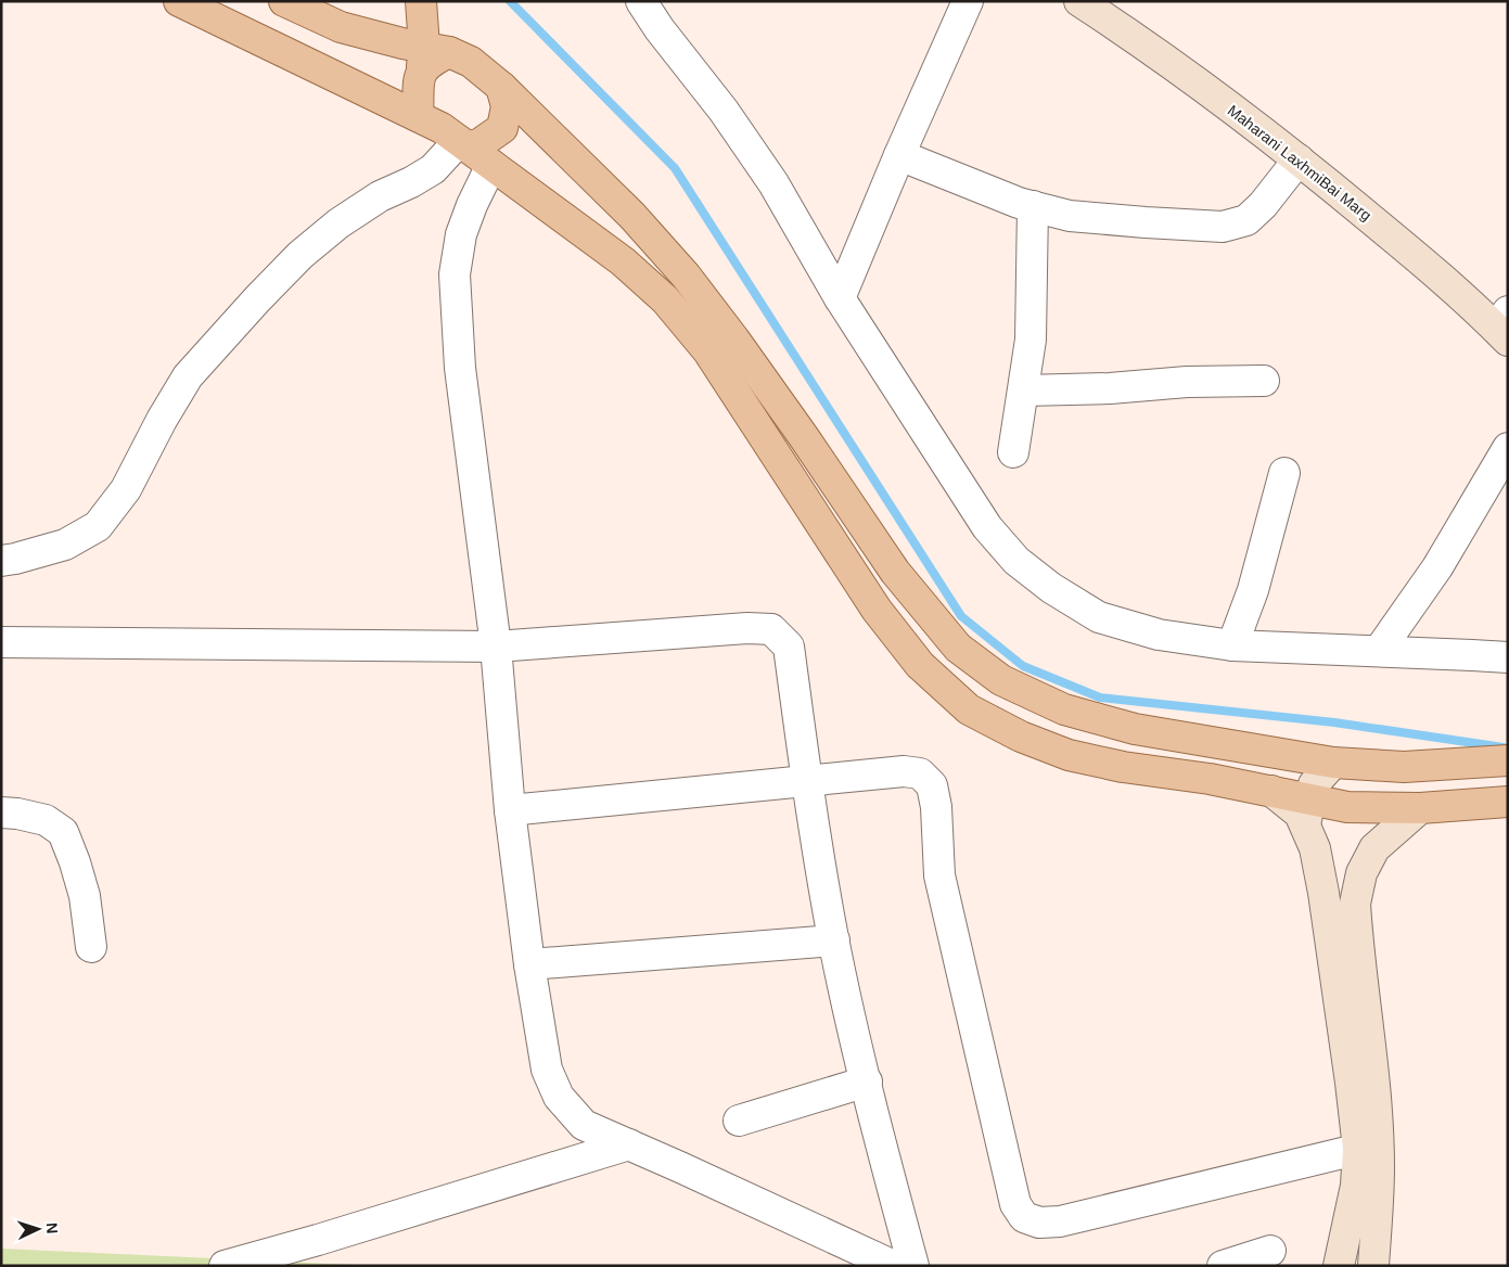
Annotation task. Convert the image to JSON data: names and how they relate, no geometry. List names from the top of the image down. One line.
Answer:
{"streets":{"street":["Maharani LaxhmiBai Marg"]},"north":"right"}
